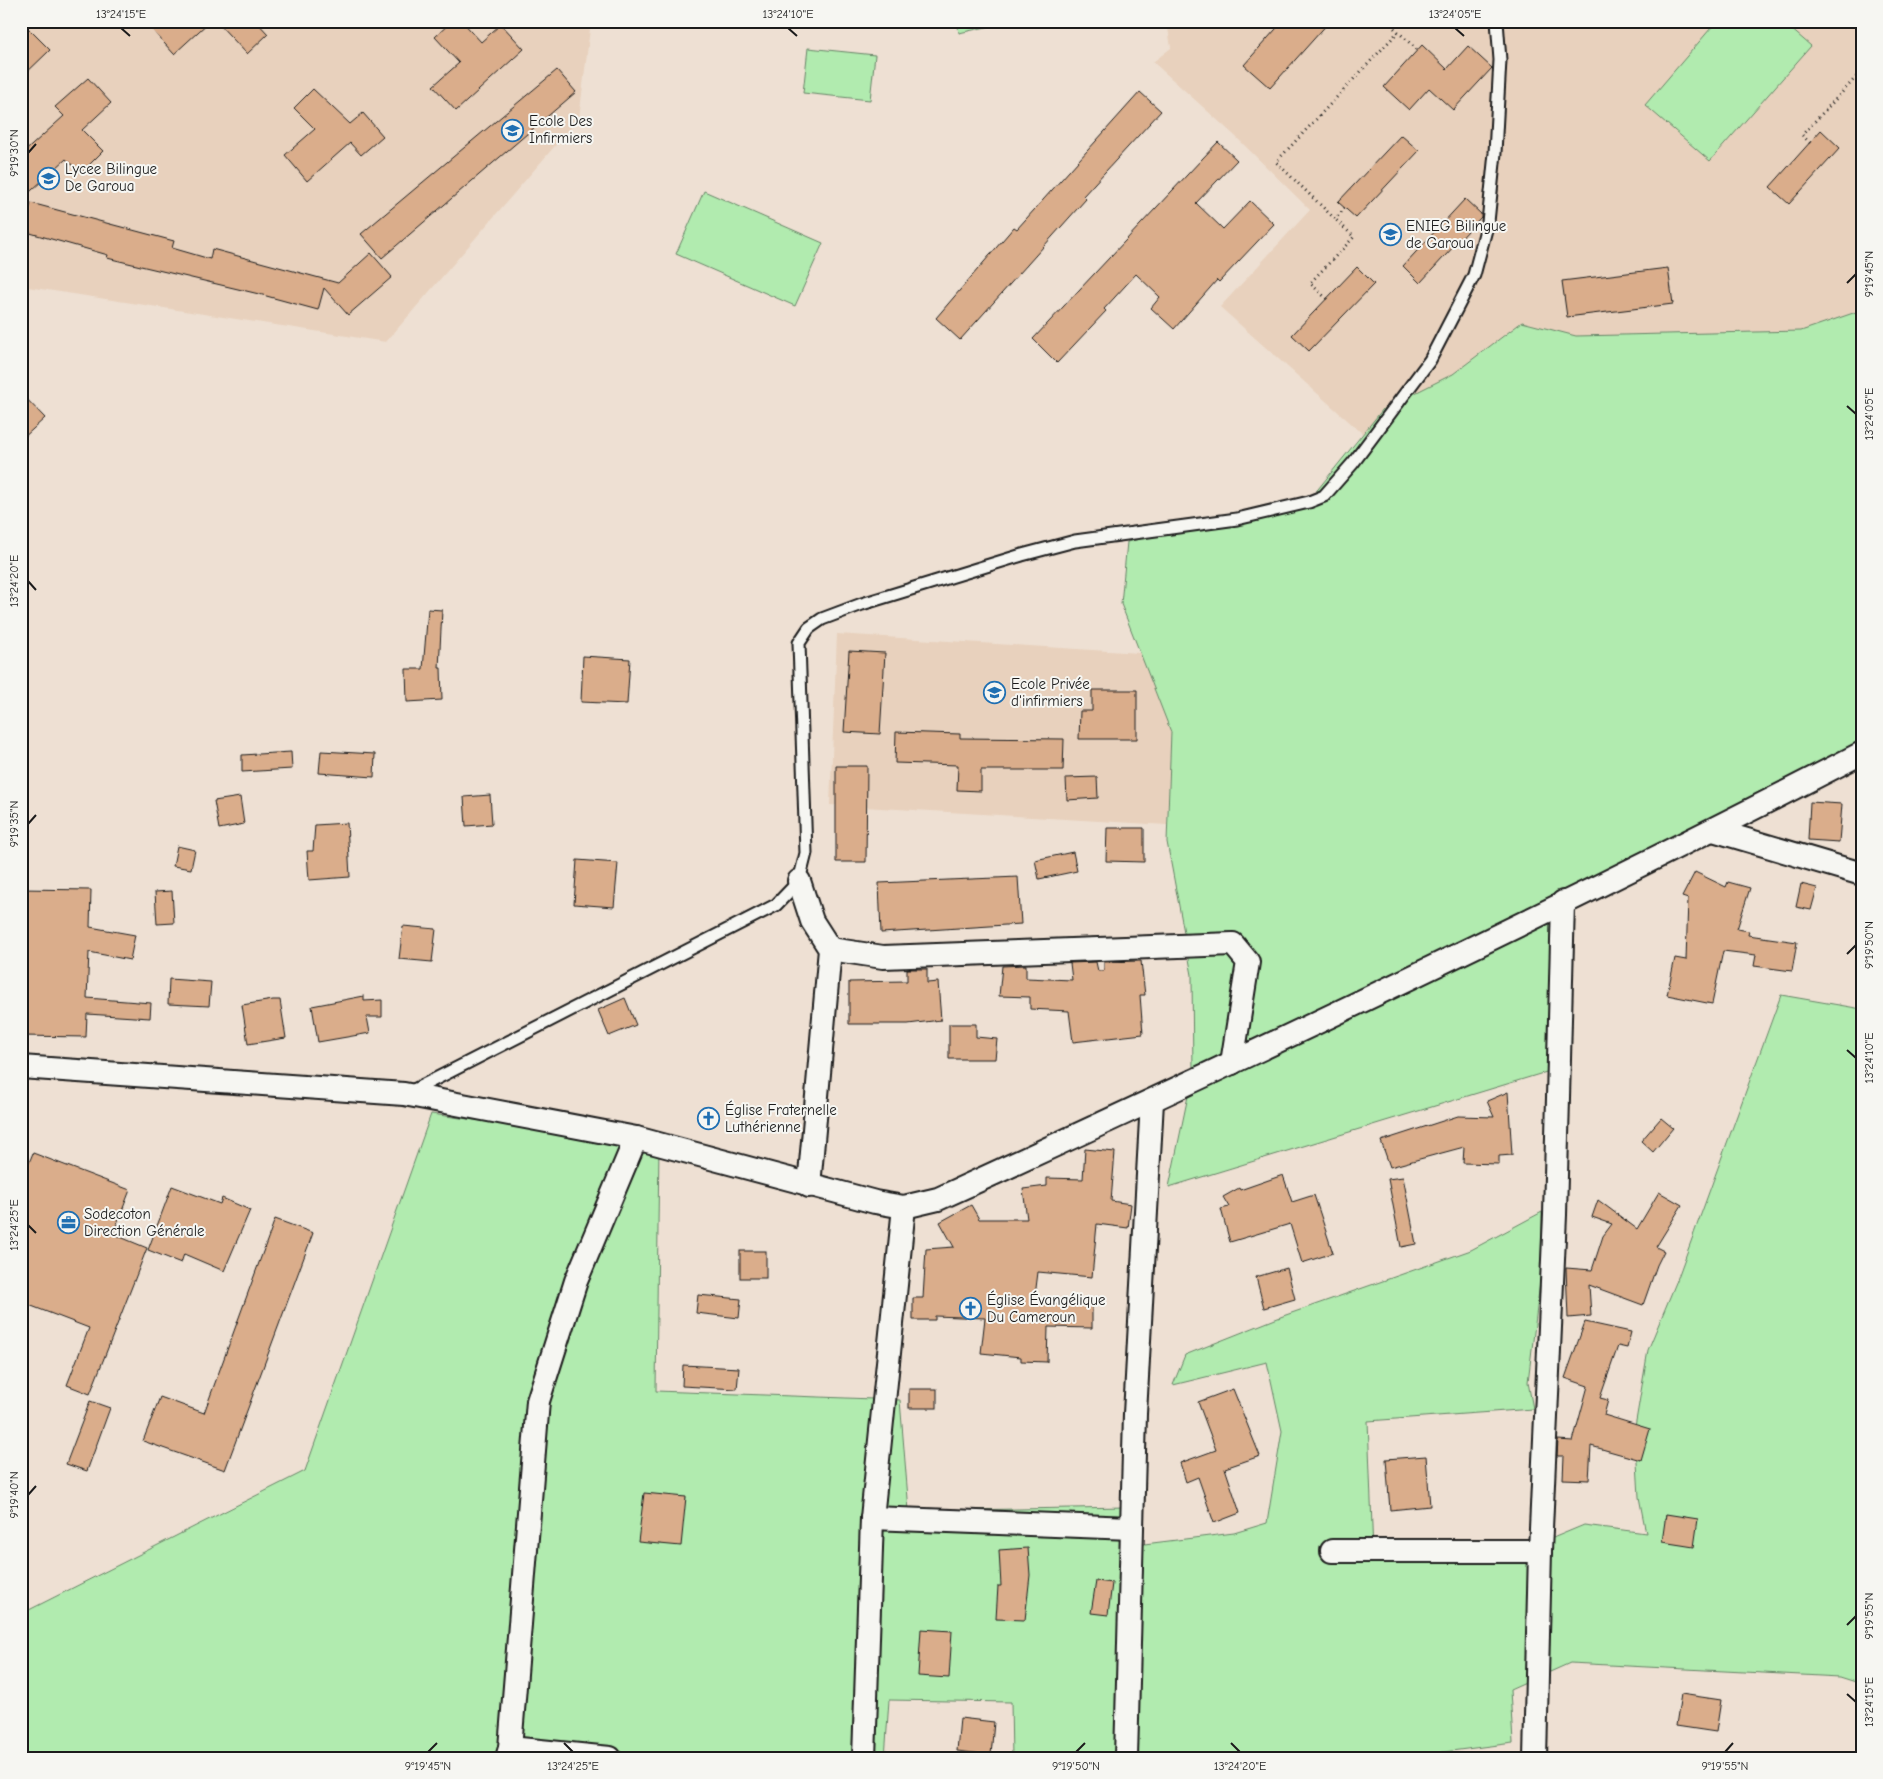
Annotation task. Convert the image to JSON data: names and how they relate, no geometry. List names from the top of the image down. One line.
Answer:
{"places":{"school or university":["Ecole Des Infirmiers","Lycee Bilingue De Garoua","ENIEG Bilingue de Garoua","Ecole Privée d'infirmiers"],"church":["Église Fraternelle Luthérienne","Église Évangélique Du Cameroun"],"office":["Sodecoton Direction Générale"]},"coordinates":["13°24'15\"E","13°24'10\"E","13°24'05\"E","9°19'30\"N","9°19'45\"N","13°24'20\"E","9°19'35\"N","9°19'50\"N","13°24'25\"E","9°19'40\"N","9°19'55\"N"]}
